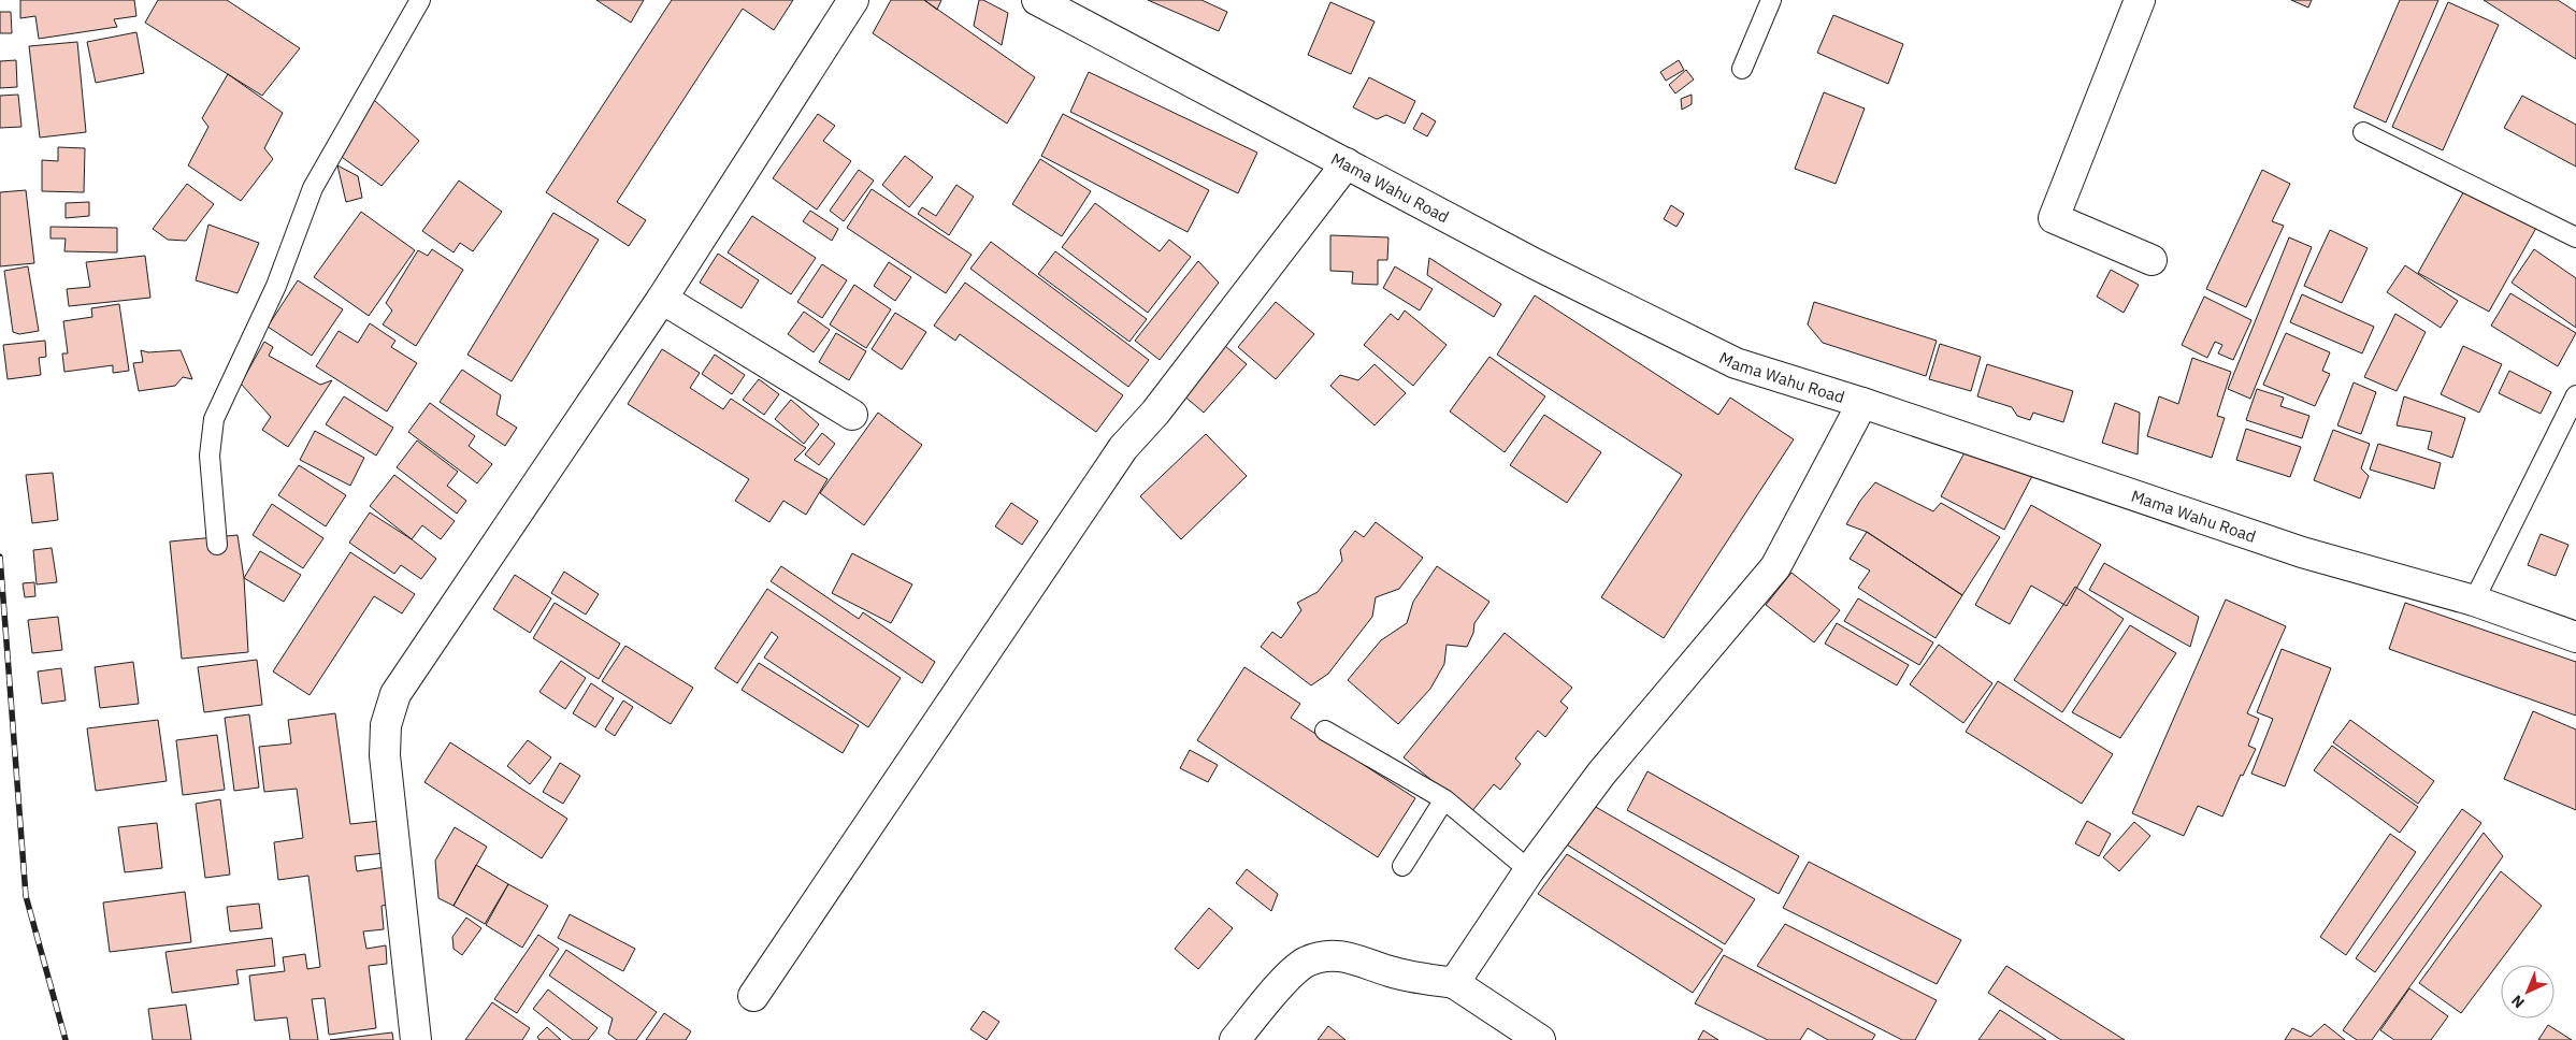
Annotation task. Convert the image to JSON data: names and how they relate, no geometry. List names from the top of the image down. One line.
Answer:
{"streets":{"street":["Mama Wahu Road"]},"north":"bottom left"}
